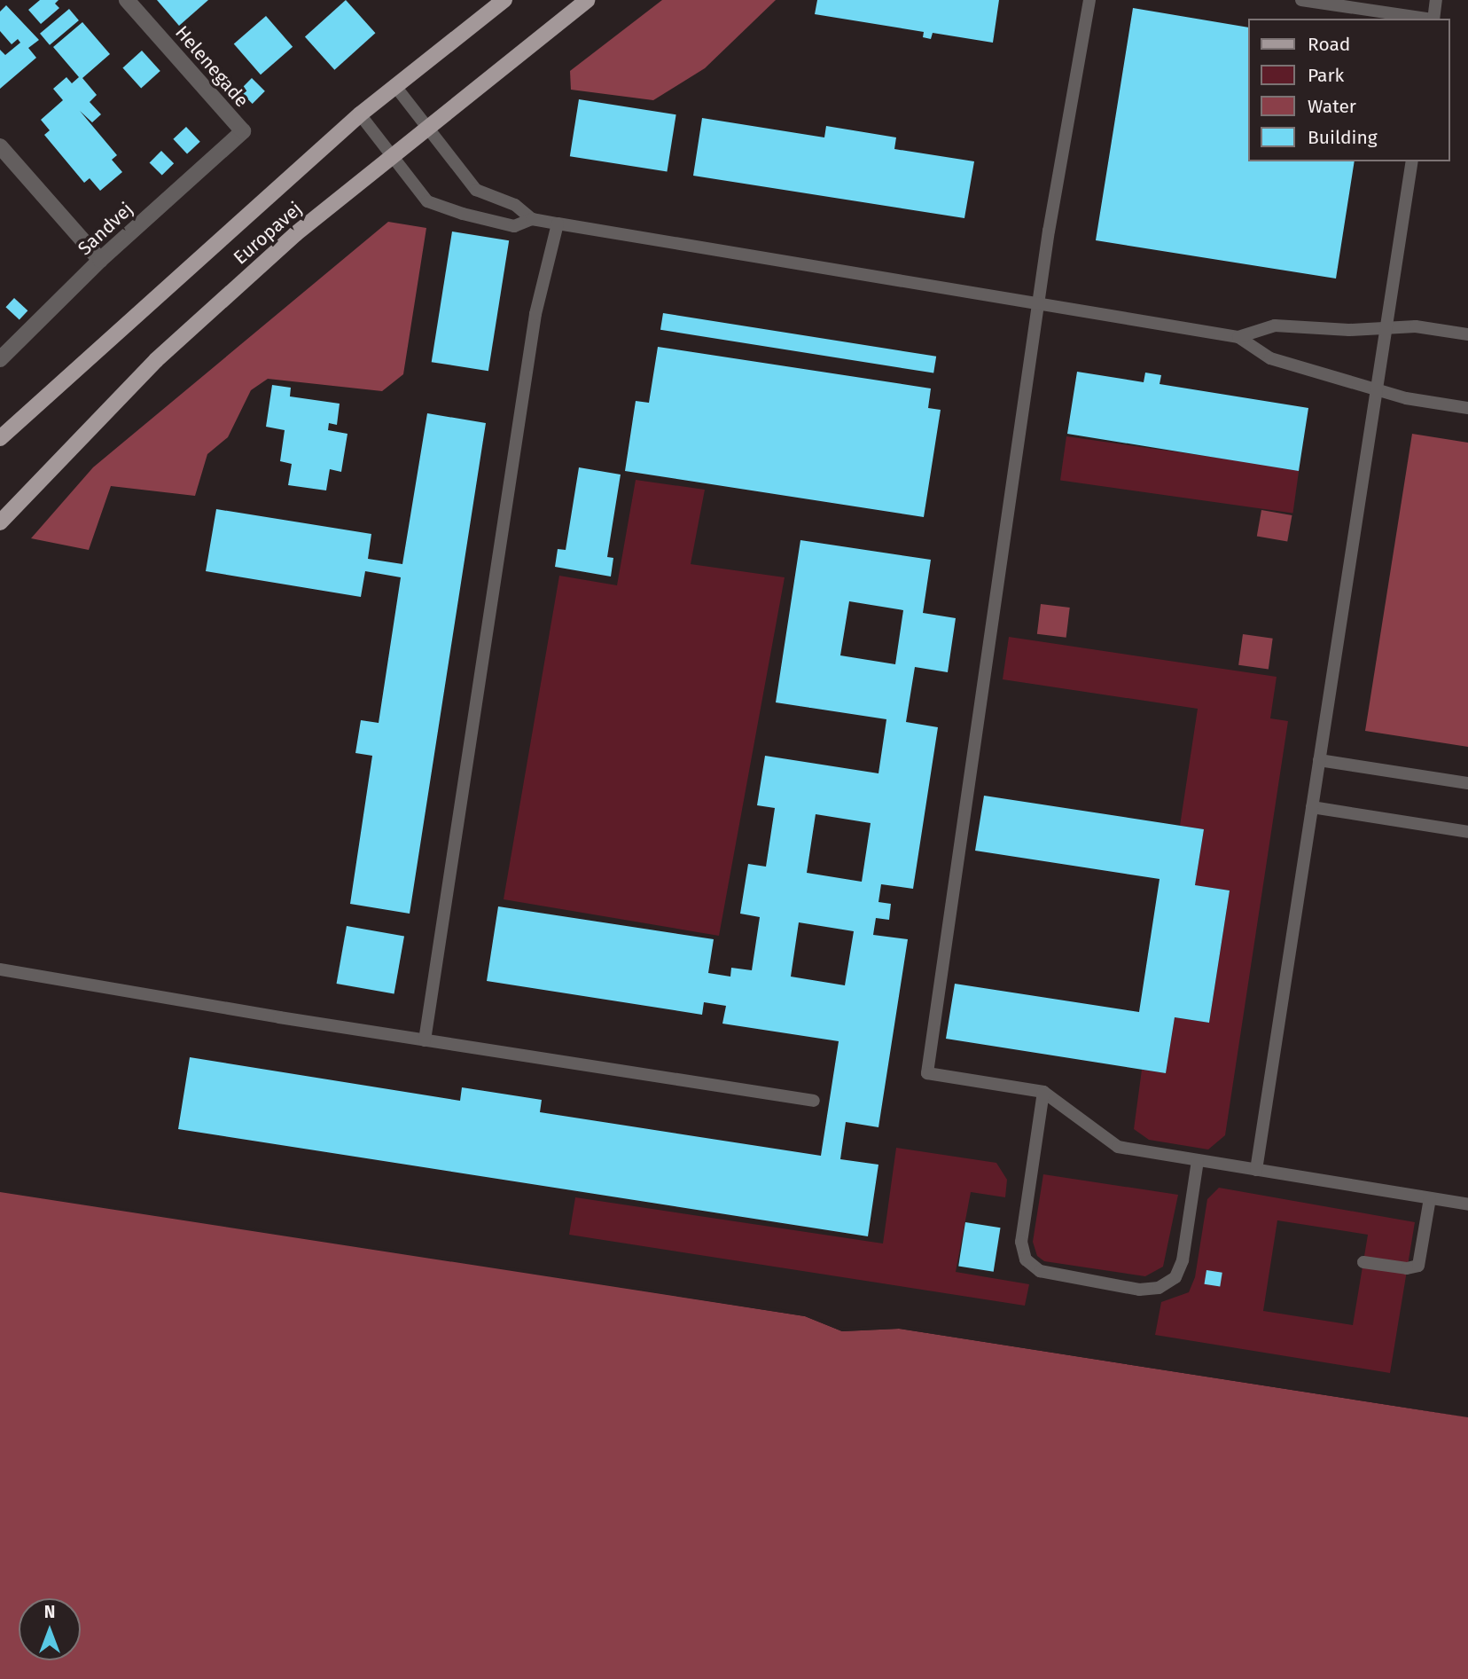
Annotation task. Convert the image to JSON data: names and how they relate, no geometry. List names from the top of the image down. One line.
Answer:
{"streets":{"main road":["Europavej"],"street":["Helenegade","Sandvej"]},"crossings":[["Helenegade","Sandvej"]],"legend":["Road","Park","Water","Building"],"north":"top"}
